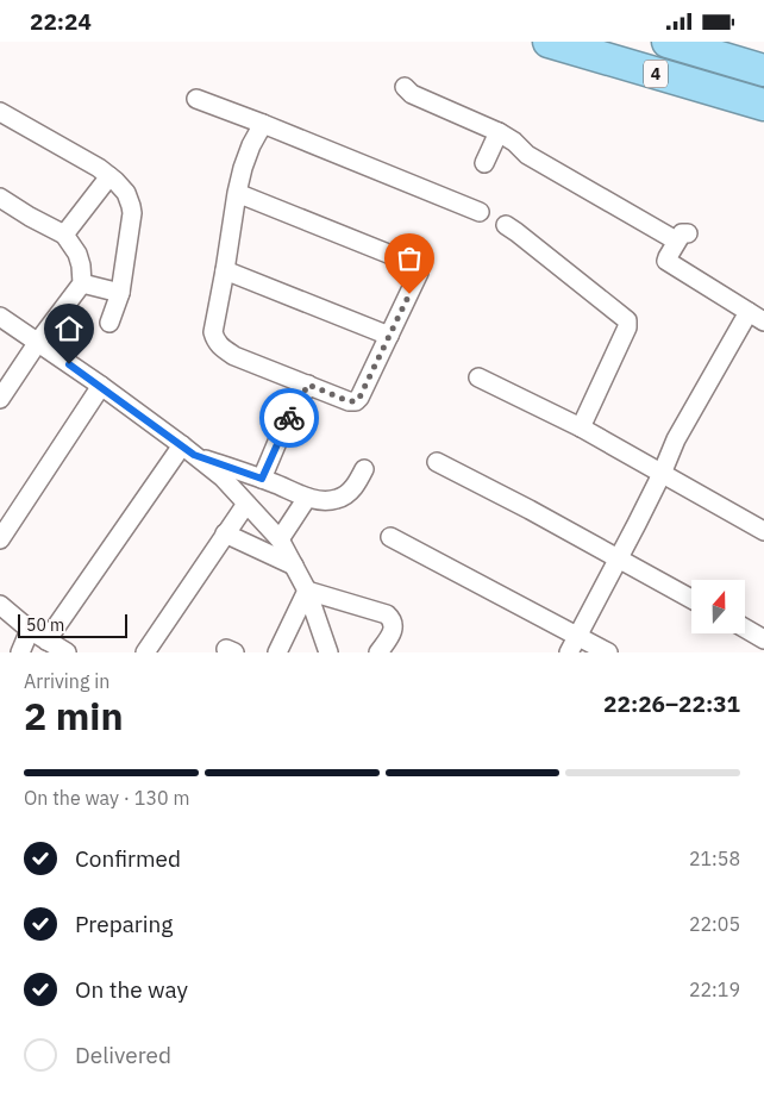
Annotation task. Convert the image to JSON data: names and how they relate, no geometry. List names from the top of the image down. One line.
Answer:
{"streets":{"highway":["4"]},"scale_bar":"50 m","north":"top","page":{"status":"22:24","scale":"50 m","heading":["2 min","Arriving in","22:26–22:31"],"bar":"On the way · 130 m","list":[["Confirmed","21:58"],["Preparing","22:05"],["On the way","22:19"],"Delivered"]}}
